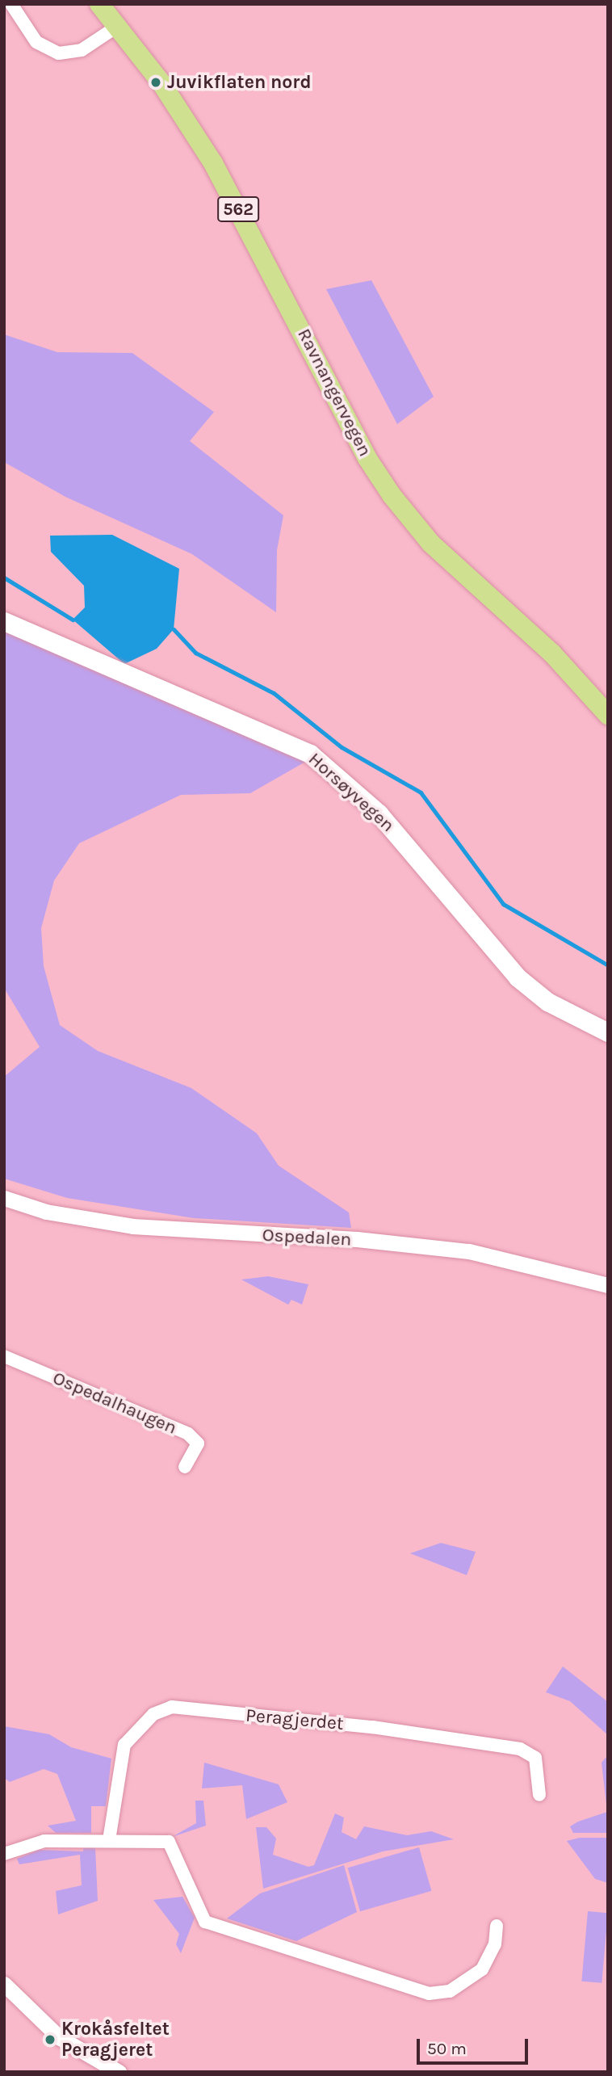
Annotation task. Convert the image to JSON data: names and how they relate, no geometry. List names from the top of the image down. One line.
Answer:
{"streets":{"main road":["562","Ravnangervegen","Horsøyvegen"],"street":["Ospedalen","Ospedalhaugen","Peragjerdet"]},"places":["Juvikflaten nord","Krokåsfeltet Peragjeret"],"scale_bar":"50 m"}
